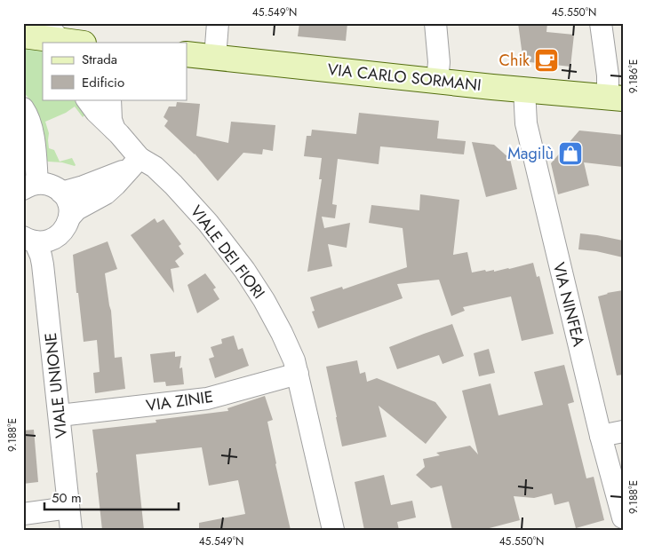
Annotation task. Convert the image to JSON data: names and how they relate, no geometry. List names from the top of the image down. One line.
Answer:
{"streets":{"main road":["VIA CARLO SORMANI"],"street":["VIALE DEI FIORI","VIA NINFEA","VIALE UNIONE","VIA ZINIE"]},"crossings":[["VIA CARLO SORMANI","VIA NINFEA"],["VIALE DEI FIORI","VIALE UNIONE"],["VIALE DEI FIORI","VIA ZINIE"],["VIALE UNIONE","VIA ZINIE"]],"places":{"cafe":["Chik"],"shop":["Magilù"]},"legend":["Strada","Edificio"],"scale_bar":"50 m","coordinates":["45.549°N","45.550°N","9.186°E","9.188°E"]}
